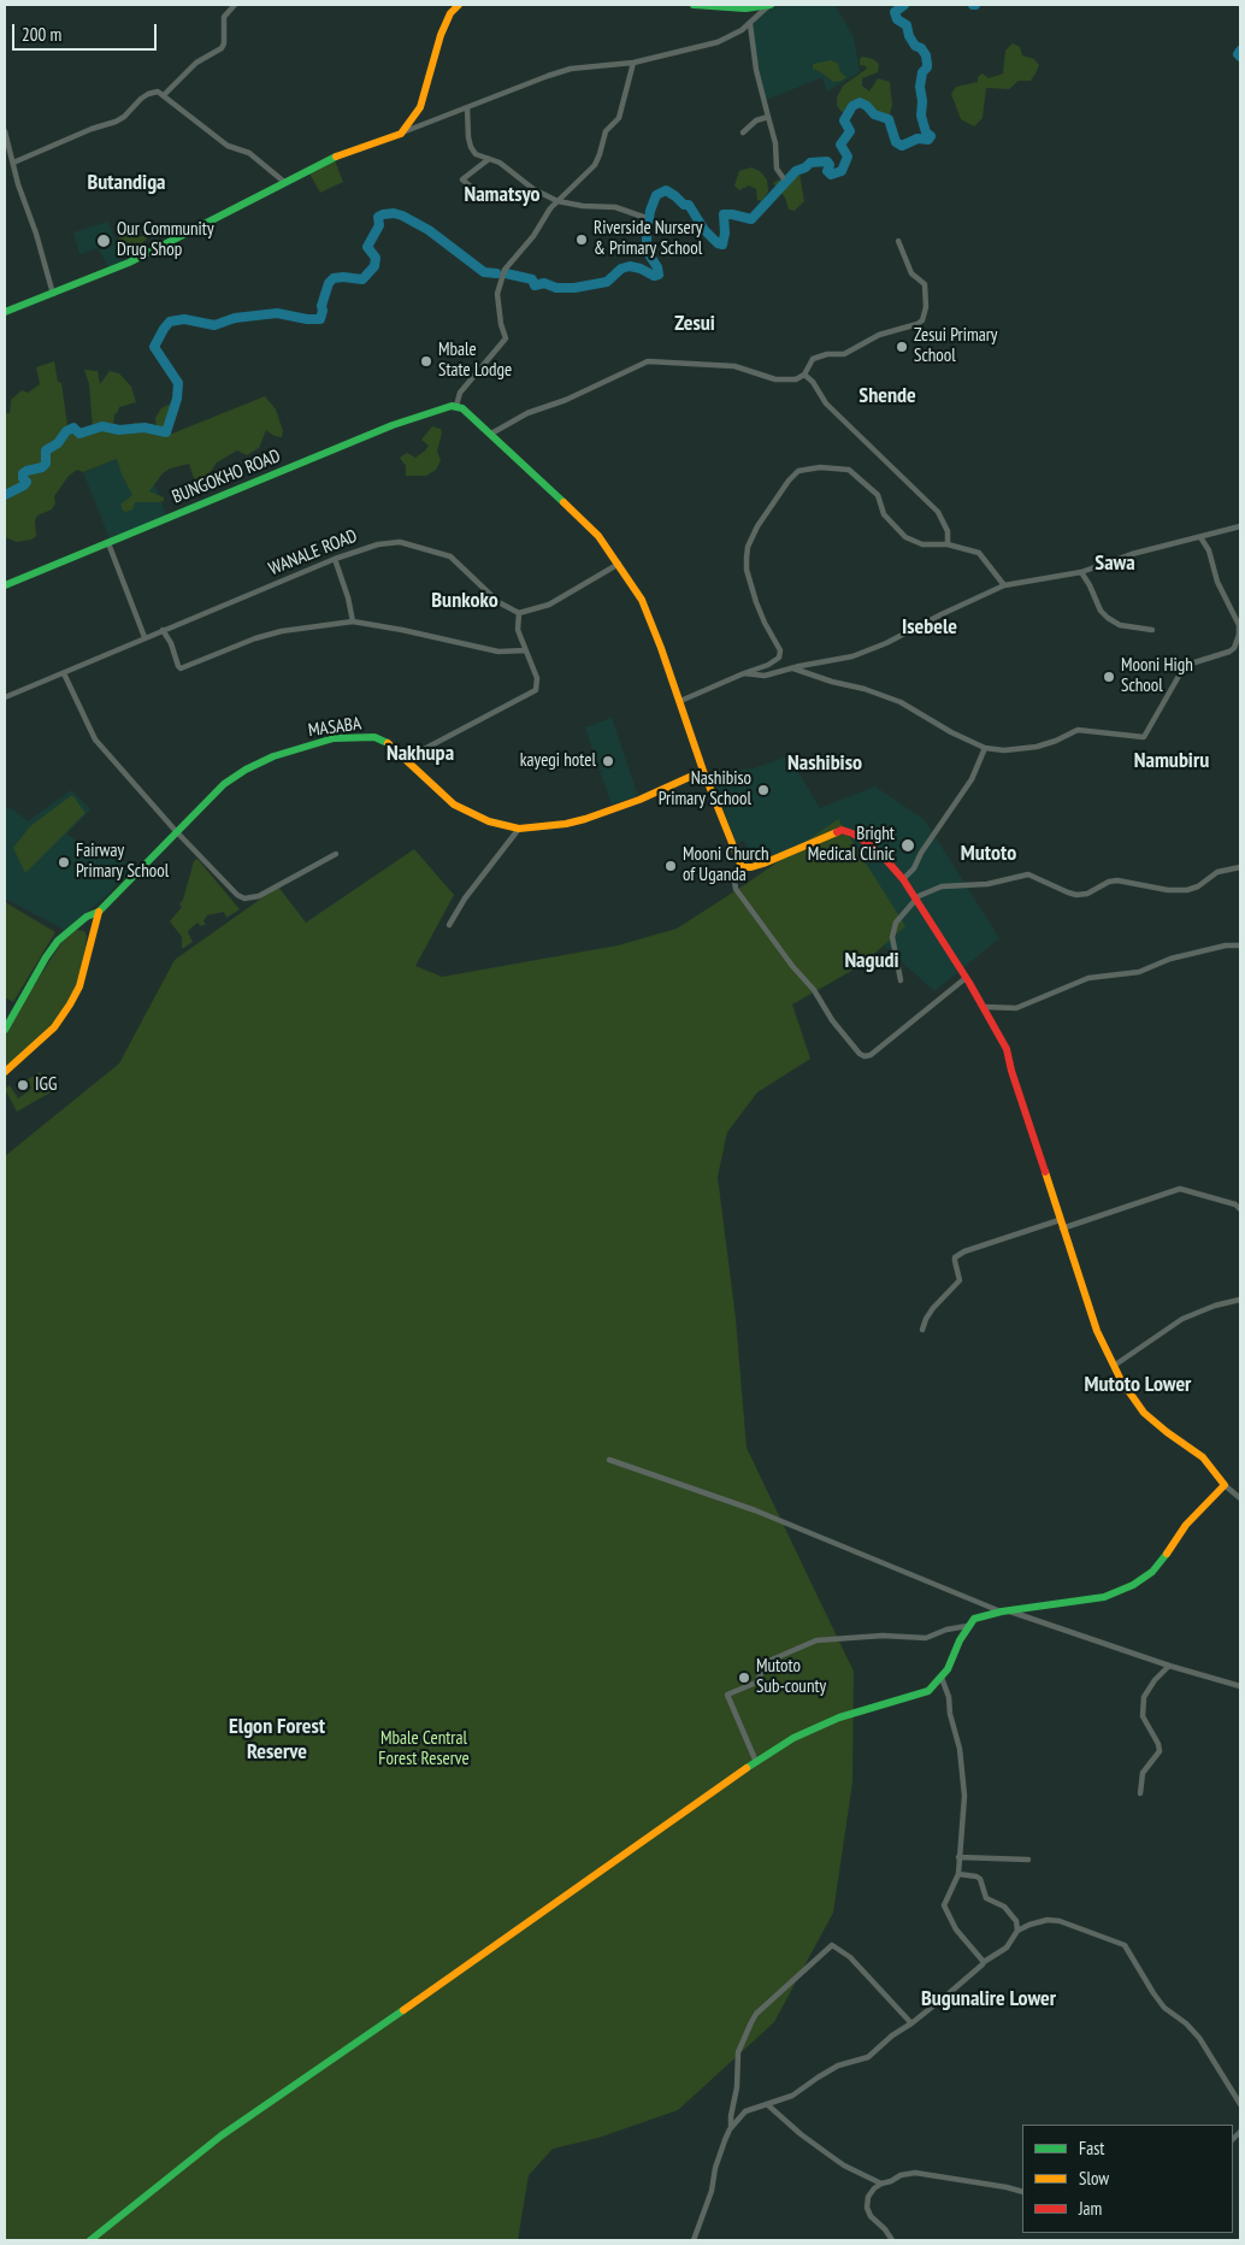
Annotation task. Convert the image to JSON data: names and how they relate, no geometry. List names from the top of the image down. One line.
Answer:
{"streets":{"street":["BUNGOKHO ROAD","WANALE ROAD","MASABA"]},"districts":["Butandiga","Namatsyo","Zesui","Shende","Sawa","Bunkoko","Isebele","Nakhupa","Namubiru","Nashibiso","Mutoto","Nagudi","Mutoto Lower","Elgon Forest Reserve","Bugunalire Lower"],"parks":["Mbale Central Forest Reserve"],"places":["Riverside Nursery & Primary School","Our Community Drug Shop","Zesui Primary School","Mbale State Lodge","Mooni High School","kayegi hotel","Nashibiso Primary School","Bright Medical Clinic","Fairway Primary School","Mooni Church of Uganda","IGG","Mutoto Sub-county"],"legend":["Fast","Slow","Jam"],"scale_bar":"200 m"}
